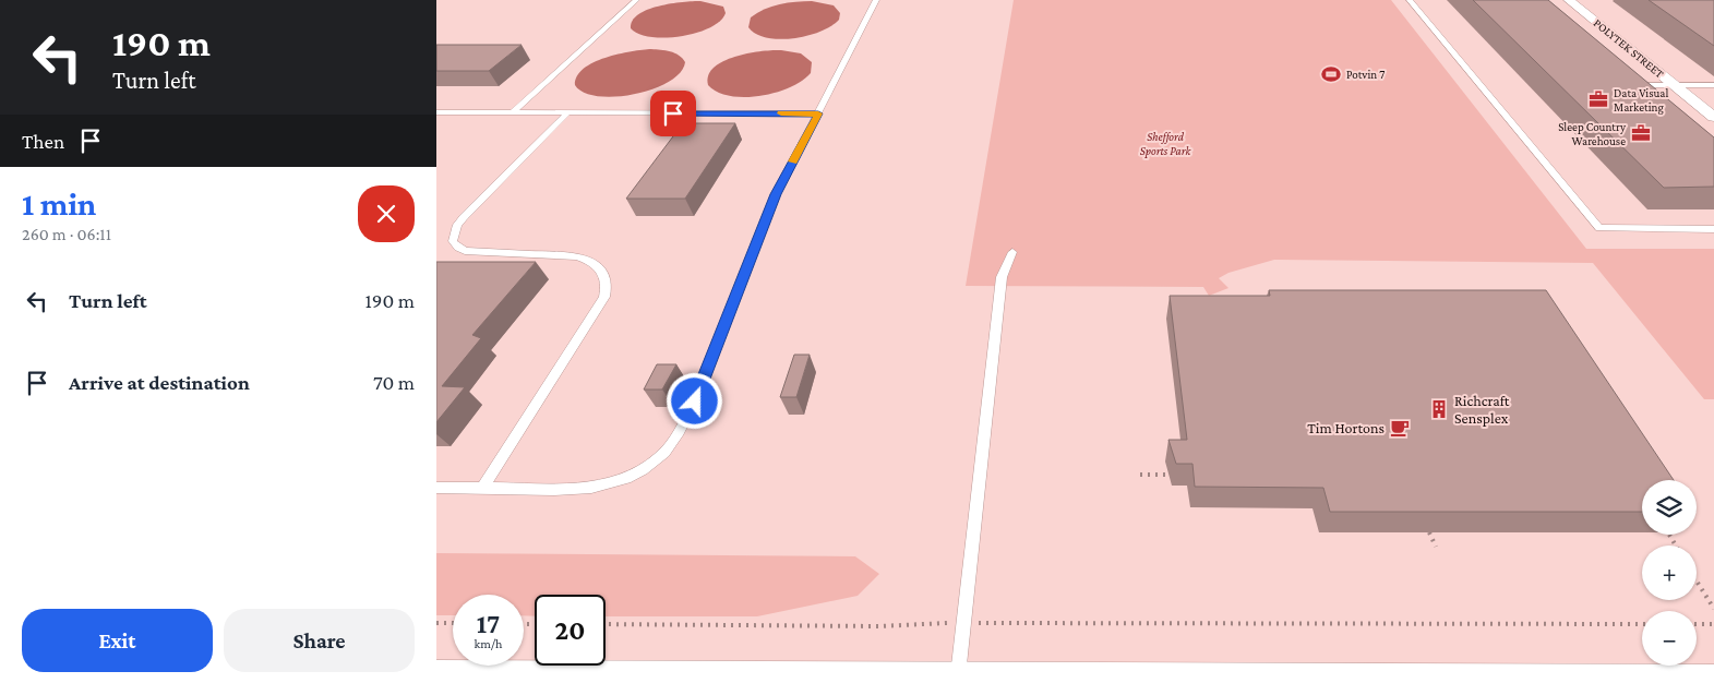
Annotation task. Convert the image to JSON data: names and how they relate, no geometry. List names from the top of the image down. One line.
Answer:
{"streets":{"street":["POLYTEK STREET"]},"parks":["Shefford Sports Park"],"places":{"sports":["Potvin 7"],"office":["Data Visual Marketing","Sleep Country Warehouse"],"building":["Richcraft Sensplex"],"cafe":["Tim Hortons"]},"page":{"turn":["190 m","Turn left"],"then":"Then","heading":["1 min","260 m · 06:11"],"list":[{"name":"Turn left","value":"190 m"},{"name":"Arrive at destination","value":"70 m"}],"map_buttons":["+","−"],"speed":"17 km/h","limit":"20","buttons":["Exit","Share"]}}
